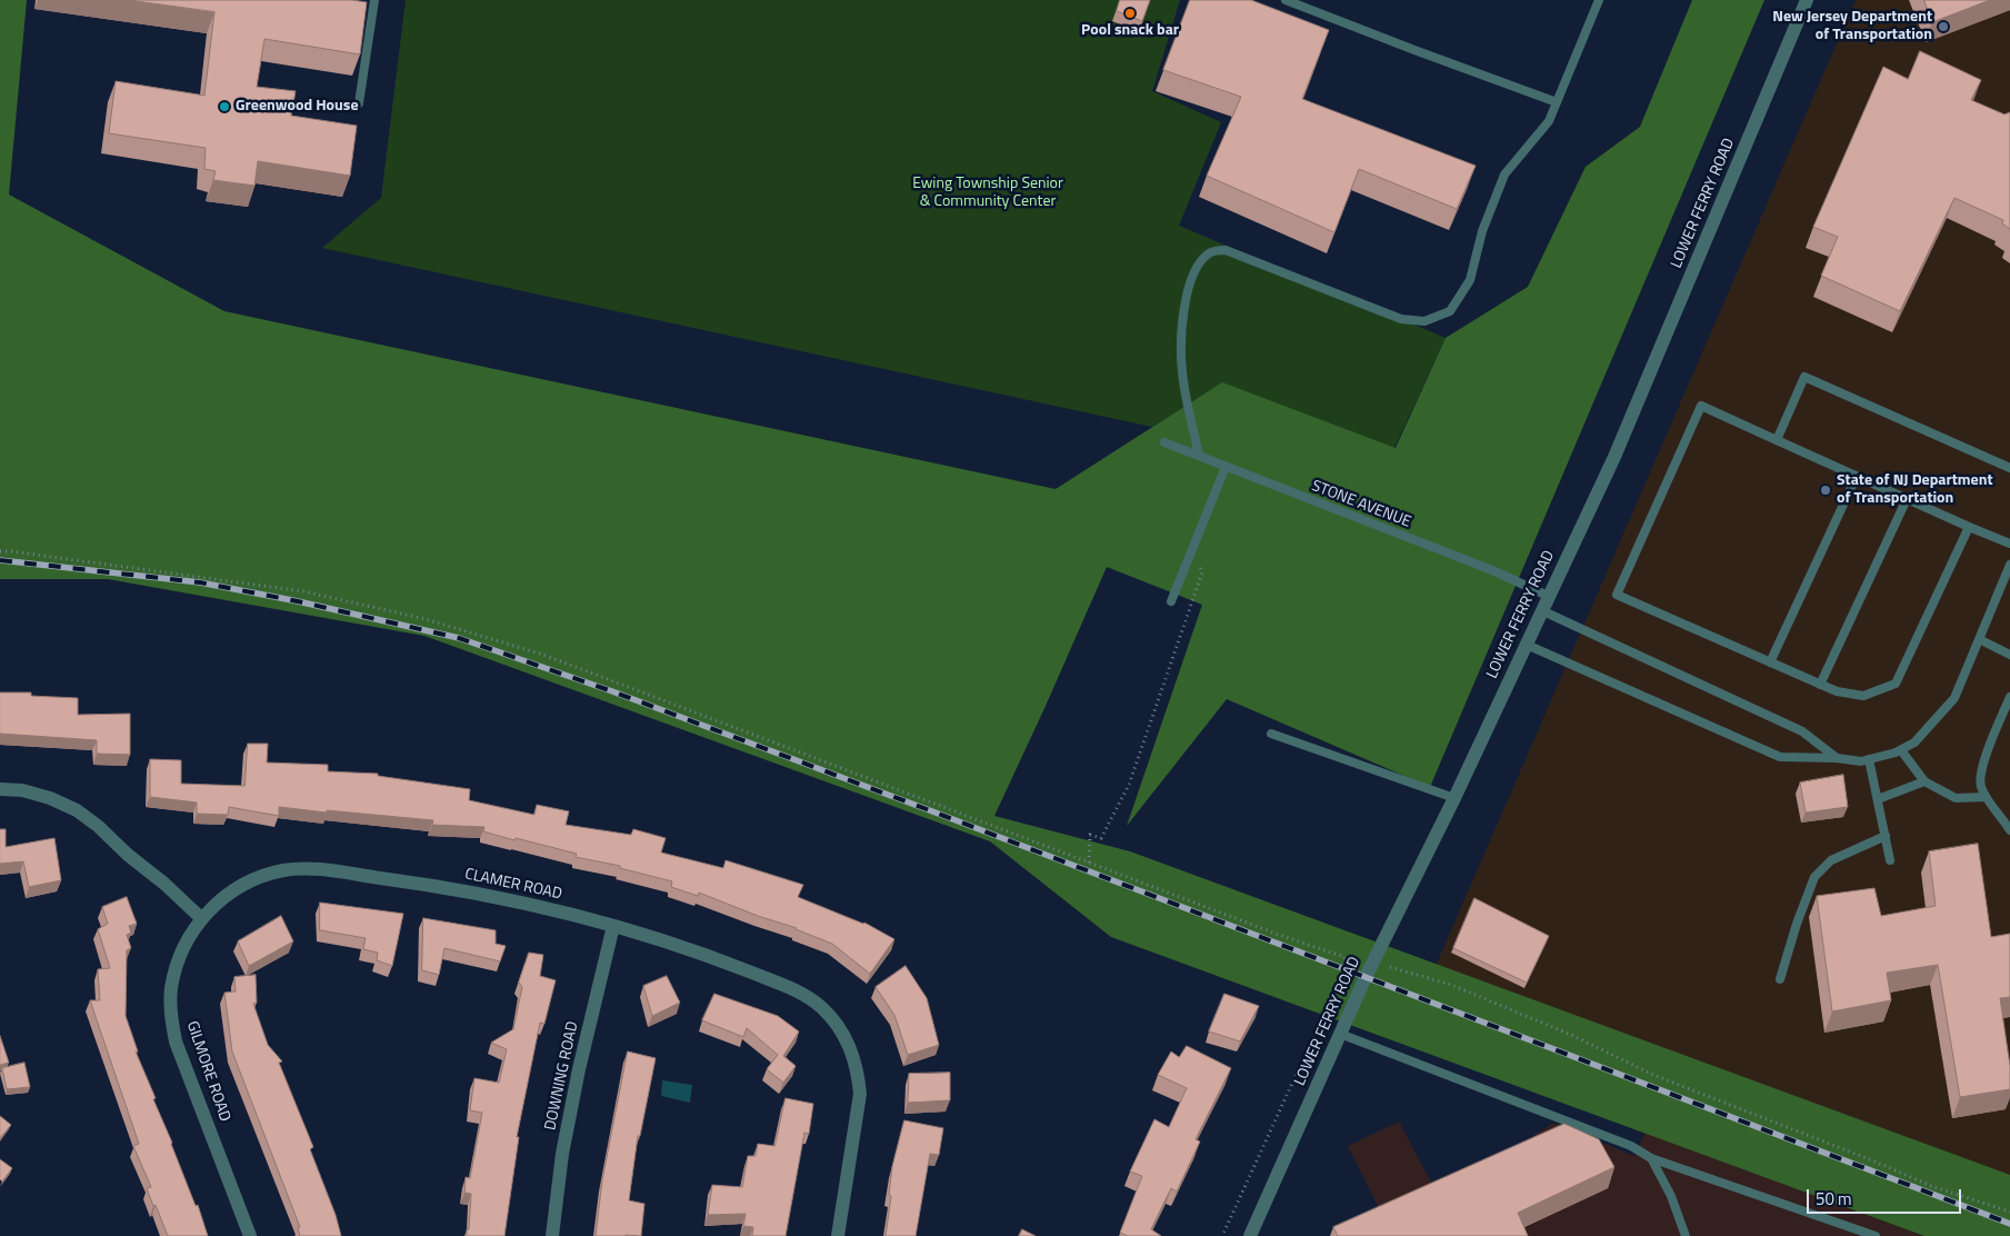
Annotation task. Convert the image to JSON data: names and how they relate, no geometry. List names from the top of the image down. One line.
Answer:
{"streets":{"street":["LOWER FERRY ROAD","CLAMER ROAD","GILMORE ROAD","DOWNING ROAD"],"lane":["STONE AVENUE"]},"crossings":[["LOWER FERRY ROAD","STONE AVENUE"],["CLAMER ROAD","GILMORE ROAD"],["CLAMER ROAD","DOWNING ROAD"]],"parks":["Ewing Township Senior & Community Center"],"places":["Pool snack bar","New Jersey Department of Transportation","Greenwood House","State of NJ Department of Transportation"],"scale_bar":"50 m"}
